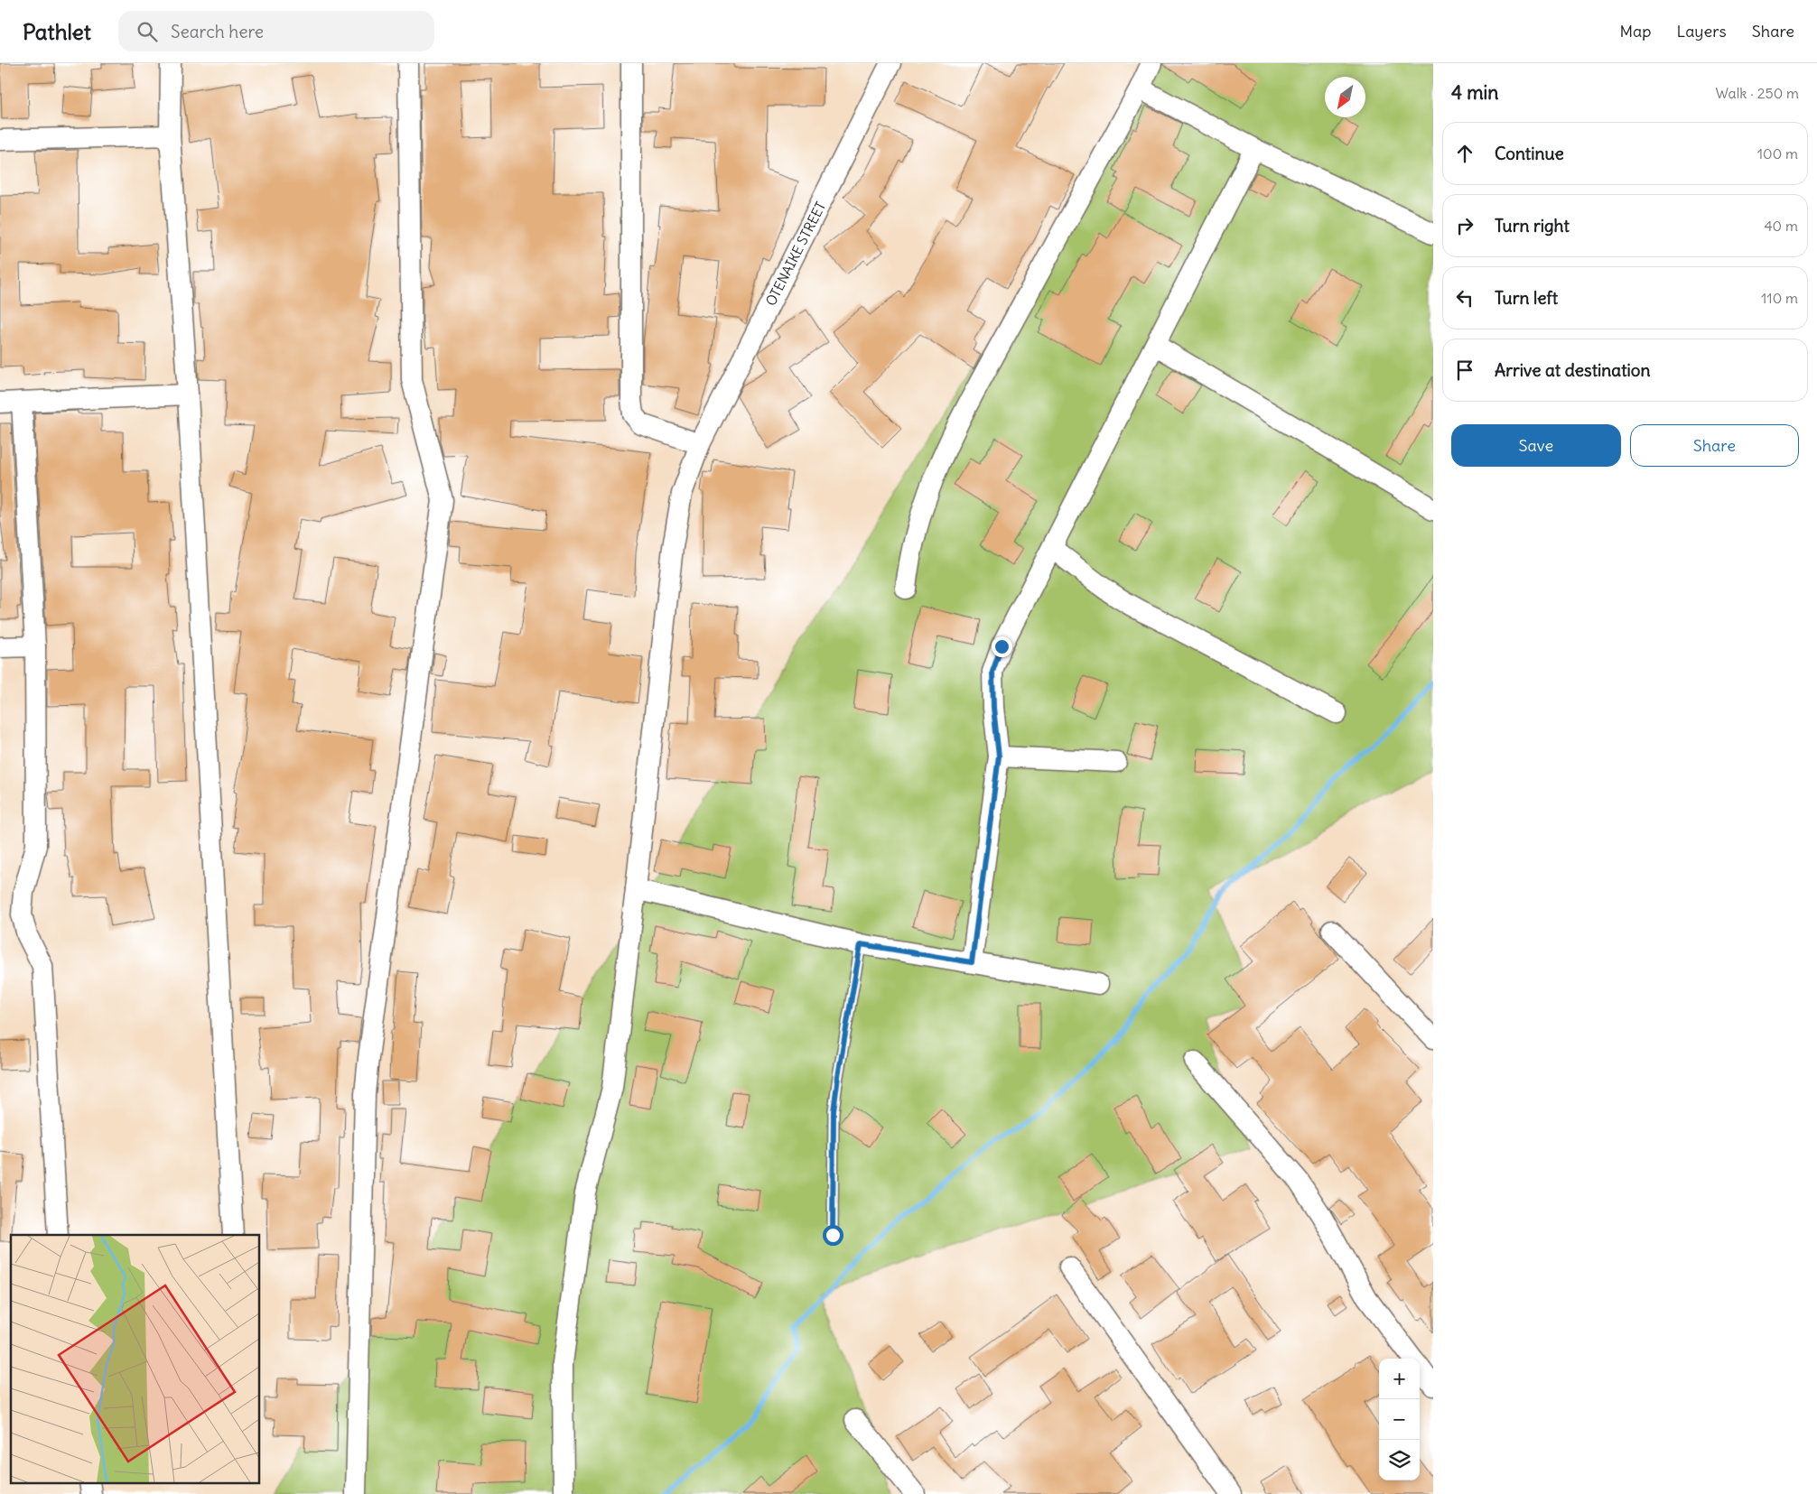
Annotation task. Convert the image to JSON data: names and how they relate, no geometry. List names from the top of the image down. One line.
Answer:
{"streets":{"street":["OTENAIKE STREET"]},"north":"bottom left","page":{"header":"Pathlet","search":"Search here","nav":["Map","Layers","Share"],"heading":["4 min","Walk · 250 m"],"list":[["Continue","100 m"],["Turn right","40 m"],["Turn left","110 m"],"Arrive at destination"],"buttons":["Save","Share"],"map_buttons":["+","−"]}}
